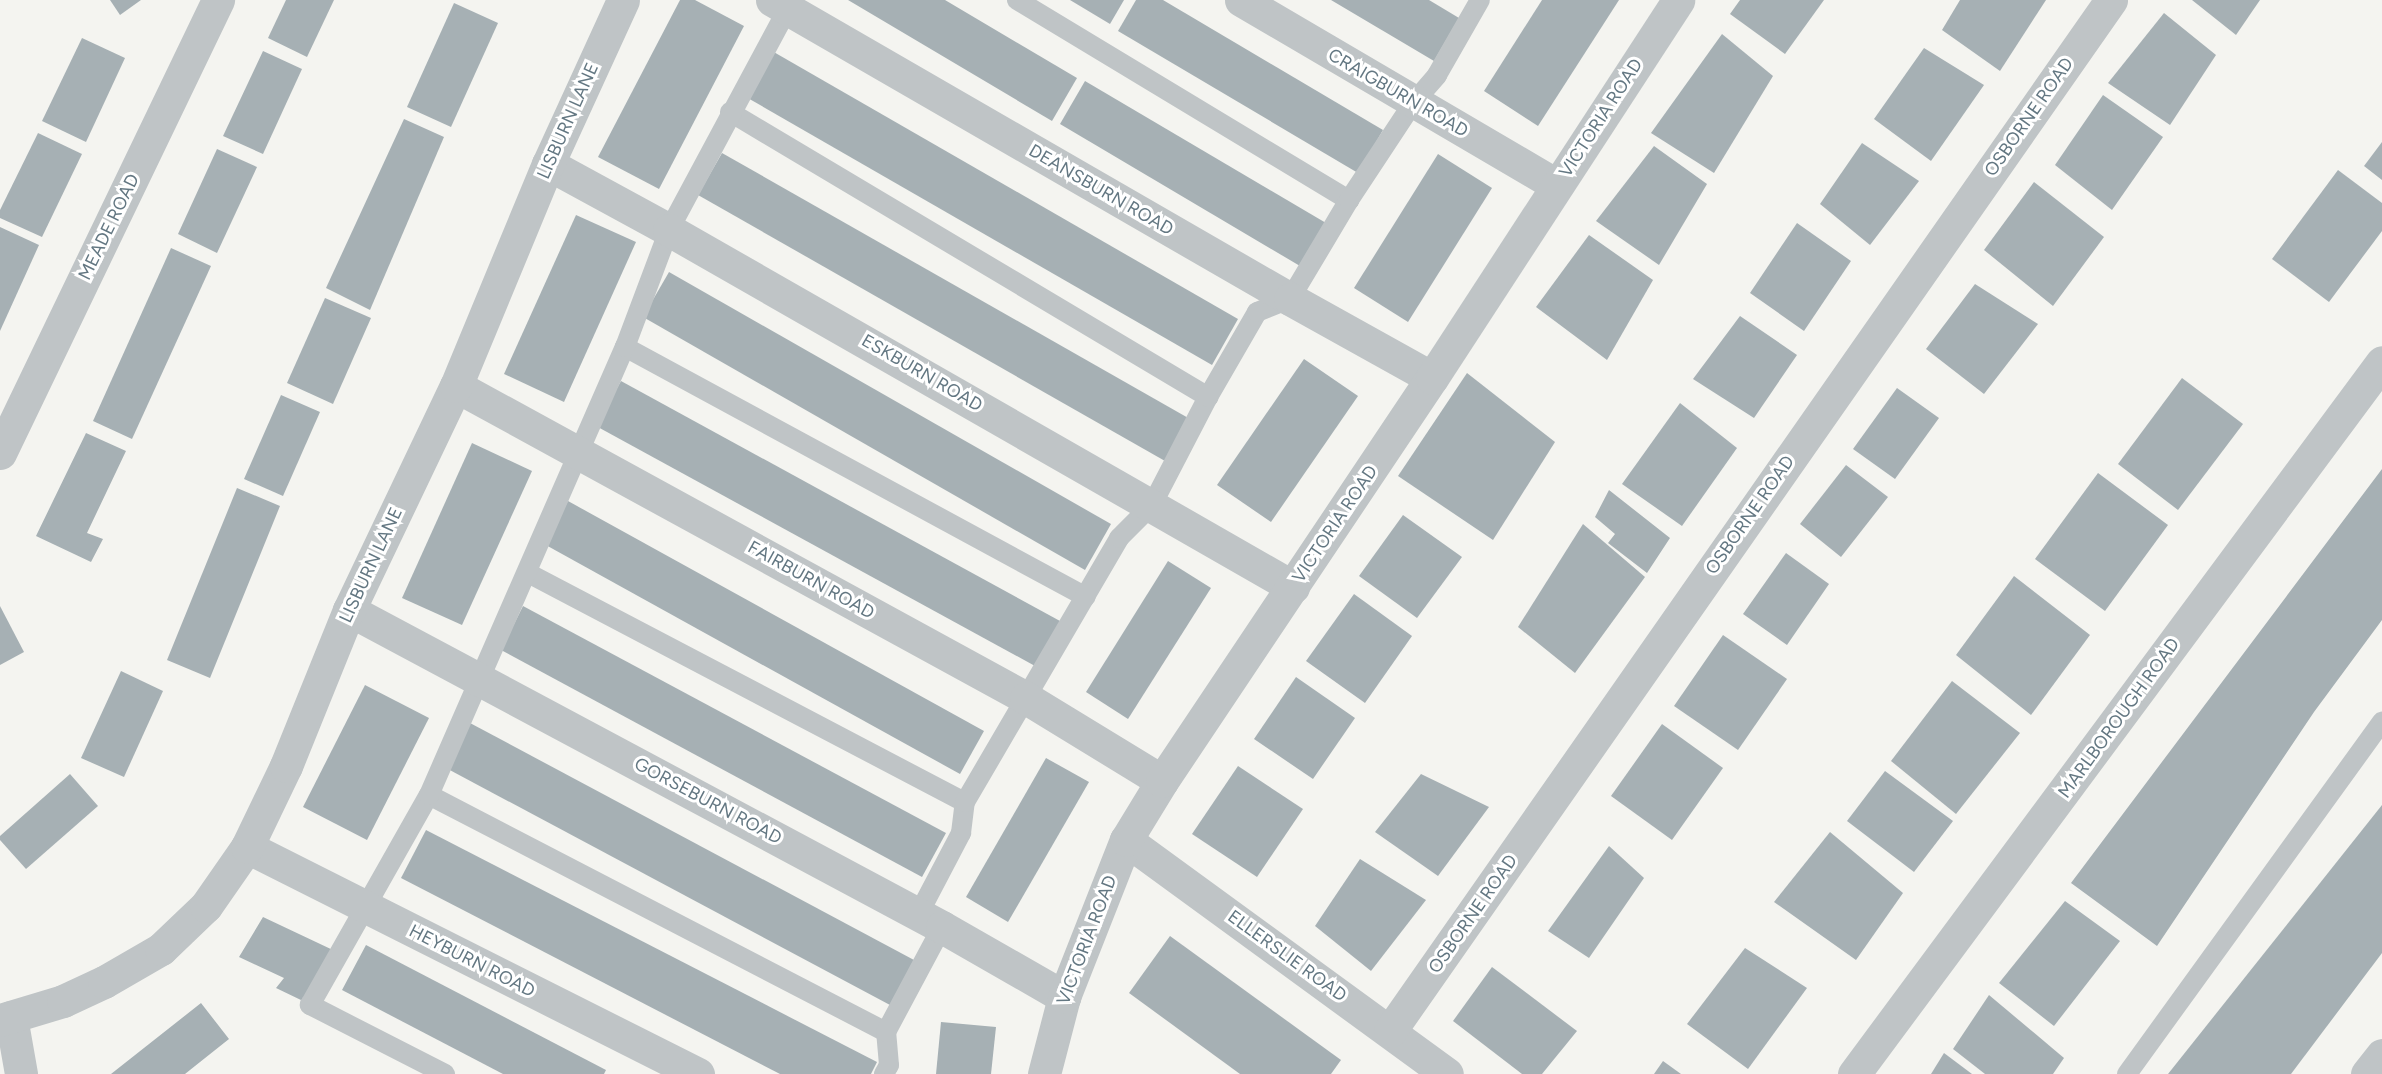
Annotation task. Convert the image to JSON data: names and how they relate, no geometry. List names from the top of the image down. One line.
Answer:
{"streets":{"street":["CRAIGBURN ROAD","OSBORNE ROAD","VICTORIA ROAD","LISBURN LANE","DEANSBURN ROAD","MEADE ROAD","ESKBURN ROAD","FAIRBURN ROAD","MARLBOROUGH ROAD","GORSEBURN ROAD","ELLERSLIE ROAD","HEYBURN ROAD"]},"crossings":[["CRAIGBURN ROAD","VICTORIA ROAD"],["OSBORNE ROAD","ELLERSLIE ROAD"],["VICTORIA ROAD","DEANSBURN ROAD"],["VICTORIA ROAD","ESKBURN ROAD"],["VICTORIA ROAD","FAIRBURN ROAD"],["VICTORIA ROAD","GORSEBURN ROAD"],["VICTORIA ROAD","ELLERSLIE ROAD"],["LISBURN LANE","ESKBURN ROAD"],["LISBURN LANE","FAIRBURN ROAD"],["LISBURN LANE","GORSEBURN ROAD"],["LISBURN LANE","HEYBURN ROAD"]]}
